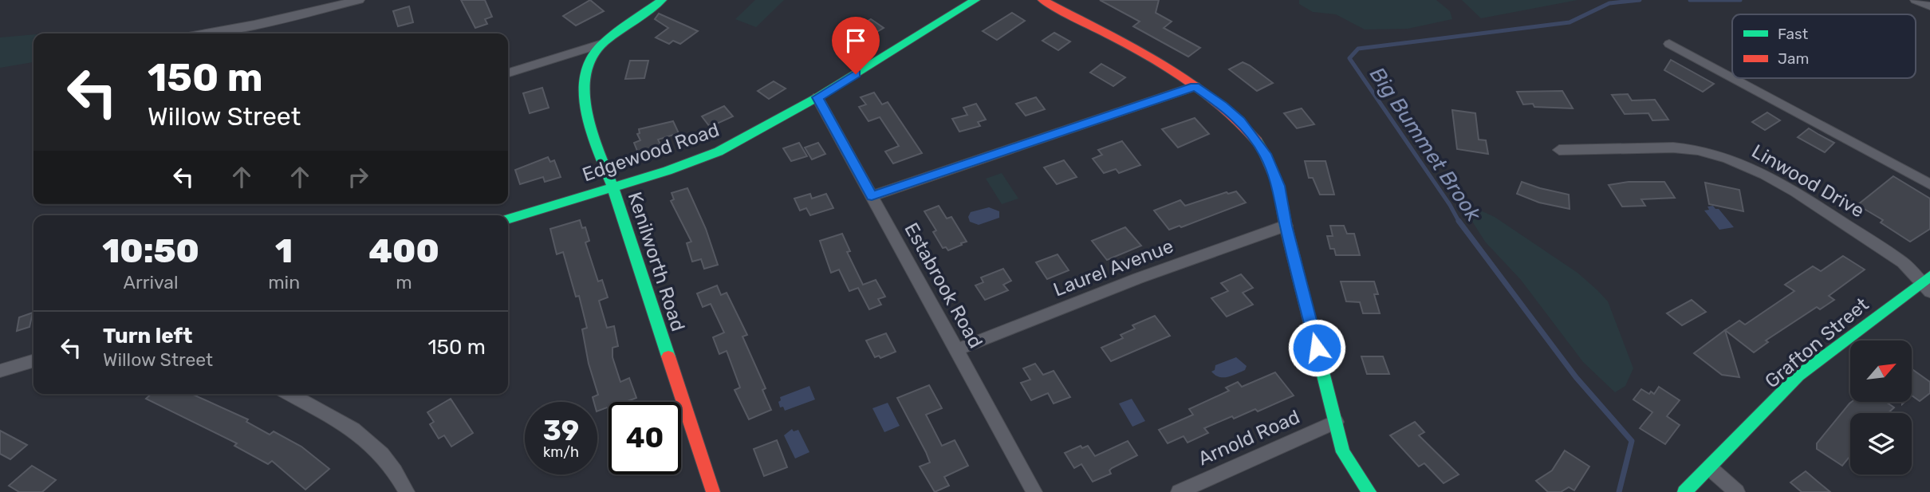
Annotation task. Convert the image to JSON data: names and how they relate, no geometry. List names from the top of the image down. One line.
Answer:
{"streets":{"street":["Edgewood Road","Linwood Drive","Kenilworth Road","Laurel Avenue","Estabrook Road","Grafton Street","Arnold Road"]},"crossings":[["Edgewood Road","Kenilworth Road"],["Edgewood Road","Estabrook Road"],["Linwood Drive","Grafton Street"],["Laurel Avenue","Estabrook Road"]],"water":["Big Bummet Brook"],"legend":["Fast","Jam"],"north":"top right","page":{"turn":["150 m","Willow Street"],"eta":["10:50","Arrival","1","min","400","m"],"list":[{"name":"Turn left","note":"Willow Street","value":"150 m"}],"speed":"39 km/h","limit":"40"}}
